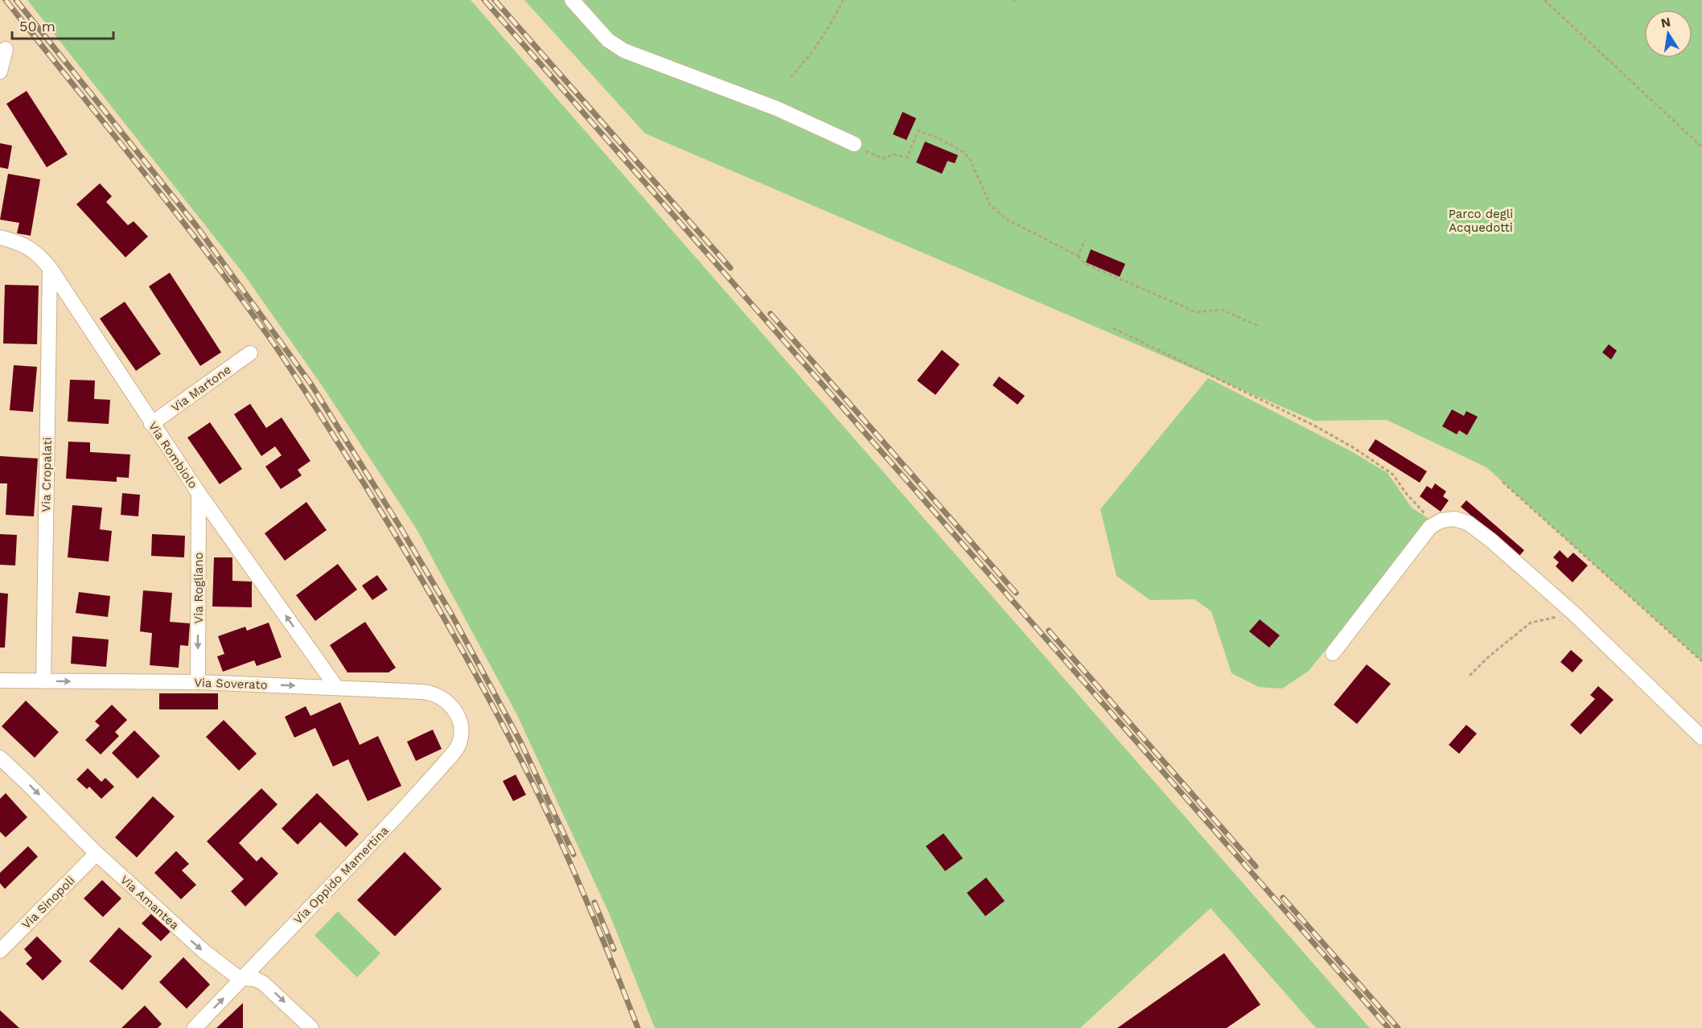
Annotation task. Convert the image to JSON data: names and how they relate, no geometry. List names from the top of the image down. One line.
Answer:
{"streets":{"street":["Via Martone","Via Rombiolo","Via Cropalati","Via Rogliano","Via Soverato","Via Oppido Mamertina","Via Sinopoli","Via Amantea"]},"crossings":[["Via Martone","Via Rombiolo"],["Via Rombiolo","Via Cropalati"],["Via Rombiolo","Via Rogliano"],["Via Rombiolo","Via Soverato"],["Via Cropalati","Via Soverato"],["Via Rogliano","Via Soverato"],["Via Soverato","Via Oppido Mamertina"],["Via Oppido Mamertina","Via Amantea"],["Via Sinopoli","Via Amantea"]],"one_way":["Via Rombiolo","Via Rogliano","Via Soverato","Via Amantea"],"parks":["Parco degli Acquedotti"],"scale_bar":"50 m","north":"top"}
